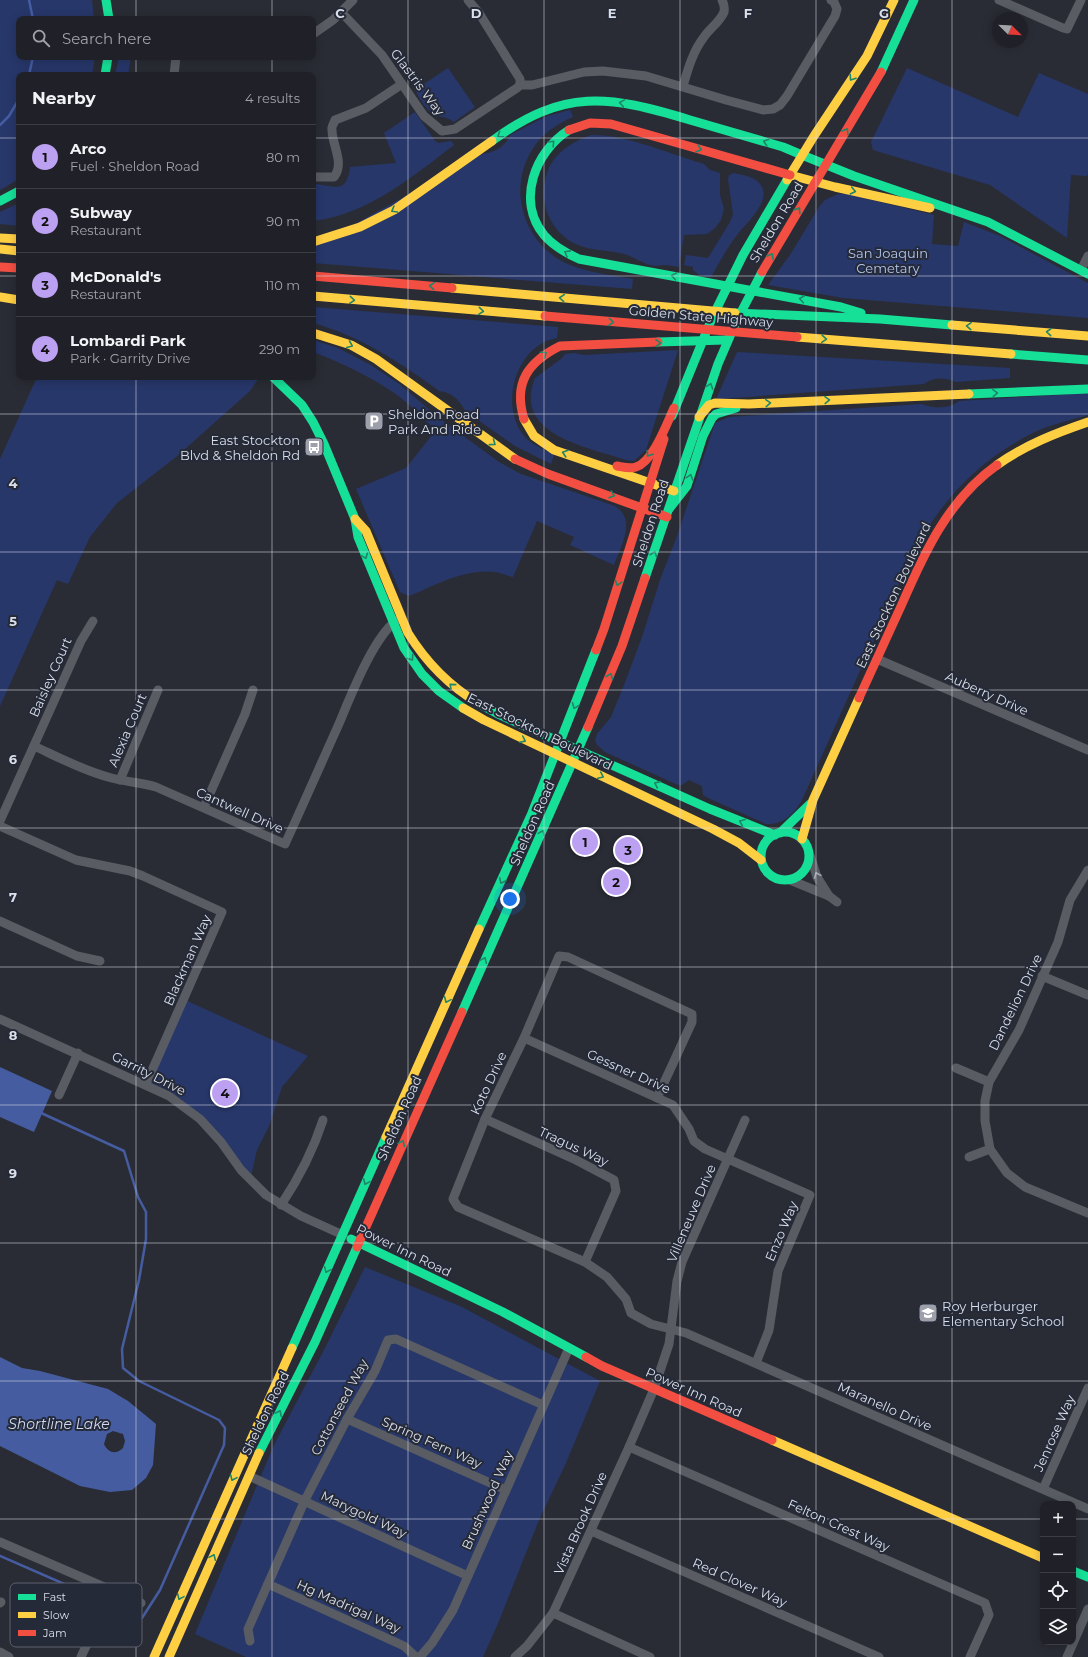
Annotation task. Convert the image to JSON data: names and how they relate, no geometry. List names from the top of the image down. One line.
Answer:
{"streets":{"main road":["Sheldon Road","Golden State Highway","East Stockton Boulevard","Power Inn Road"],"street":["Glastris Way","Baisley Court","Auberry Drive","Alexia Court","Cantwell Drive","Blackman Way","Dandelion Drive","Gessner Drive","Garrity Drive","Koto Drive","Tragus Way","Villeneuve Drive","Enzo Way","Maranello Drive","Cottonseed Way","Jenrose Way","Spring Fern Way","Brushwood Way","Marygold Way","Vista Brook Drive","Felton Crest Way","Red Clover Way","Hg Madrigal Way"]},"crossings":[["Sheldon Road","East Stockton Boulevard"],["Sheldon Road","Garrity Drive"],["Sheldon Road","Power Inn Road"],["Sheldon Road","Marygold Way"],["East Stockton Boulevard","Auberry Drive"],["East Stockton Boulevard","Cantwell Drive"],["Baisley Court","Cantwell Drive"],["Alexia Court","Cantwell Drive"],["Blackman Way","Garrity Drive"],["Gessner Drive","Koto Drive"],["Gessner Drive","Villeneuve Drive"],["Gessner Drive","Enzo Way"],["Garrity Drive","Power Inn Road"],["Koto Drive","Tragus Way"],["Koto Drive","Villeneuve Drive"],["Koto Drive","Maranello Drive"],["Villeneuve Drive","Enzo Way"],["Villeneuve Drive","Power Inn Road"],["Villeneuve Drive","Maranello Drive"],["Villeneuve Drive","Vista Brook Drive"],["Enzo Way","Maranello Drive"],["Power Inn Road","Brushwood Way"],["Power Inn Road","Vista Brook Drive"],["Maranello Drive","Jenrose Way"],["Cottonseed Way","Spring Fern Way"],["Cottonseed Way","Brushwood Way"],["Cottonseed Way","Marygold Way"],["Cottonseed Way","Hg Madrigal Way"],["Spring Fern Way","Brushwood Way"],["Brushwood Way","Marygold Way"],["Vista Brook Drive","Felton Crest Way"],["Vista Brook Drive","Red Clover Way"]],"water":["Shortline Lake"],"parks":["San Joaquin Cemetary"],"places":{"parking":["Sheldon Road Park And Ride"],"bus stop":["East Stockton Blvd & Sheldon Rd"],"school or university":["Roy Herburger Elementary School"]},"legend":["Fast","Slow","Jam"],"north":"bottom right","page":{"search":"Search here","heading":["Nearby","4 results"],"list":[{"mark":"1","name":"Arco","note":"Fuel · Sheldon Road","value":"80 m"},{"mark":"2","name":"Subway","note":"Restaurant","value":"90 m"},{"mark":"3","name":"McDonald's","note":"Restaurant","value":"110 m"},{"mark":"4","name":"Lombardi Park","note":"Park · Garrity Drive","value":"290 m"}],"pins":["1","3","2","4"],"map_buttons":["+","−"]},"grid":{"columns":["C","D","E","F","G"],"rows":["4","5","6","7","8","9"]}}
